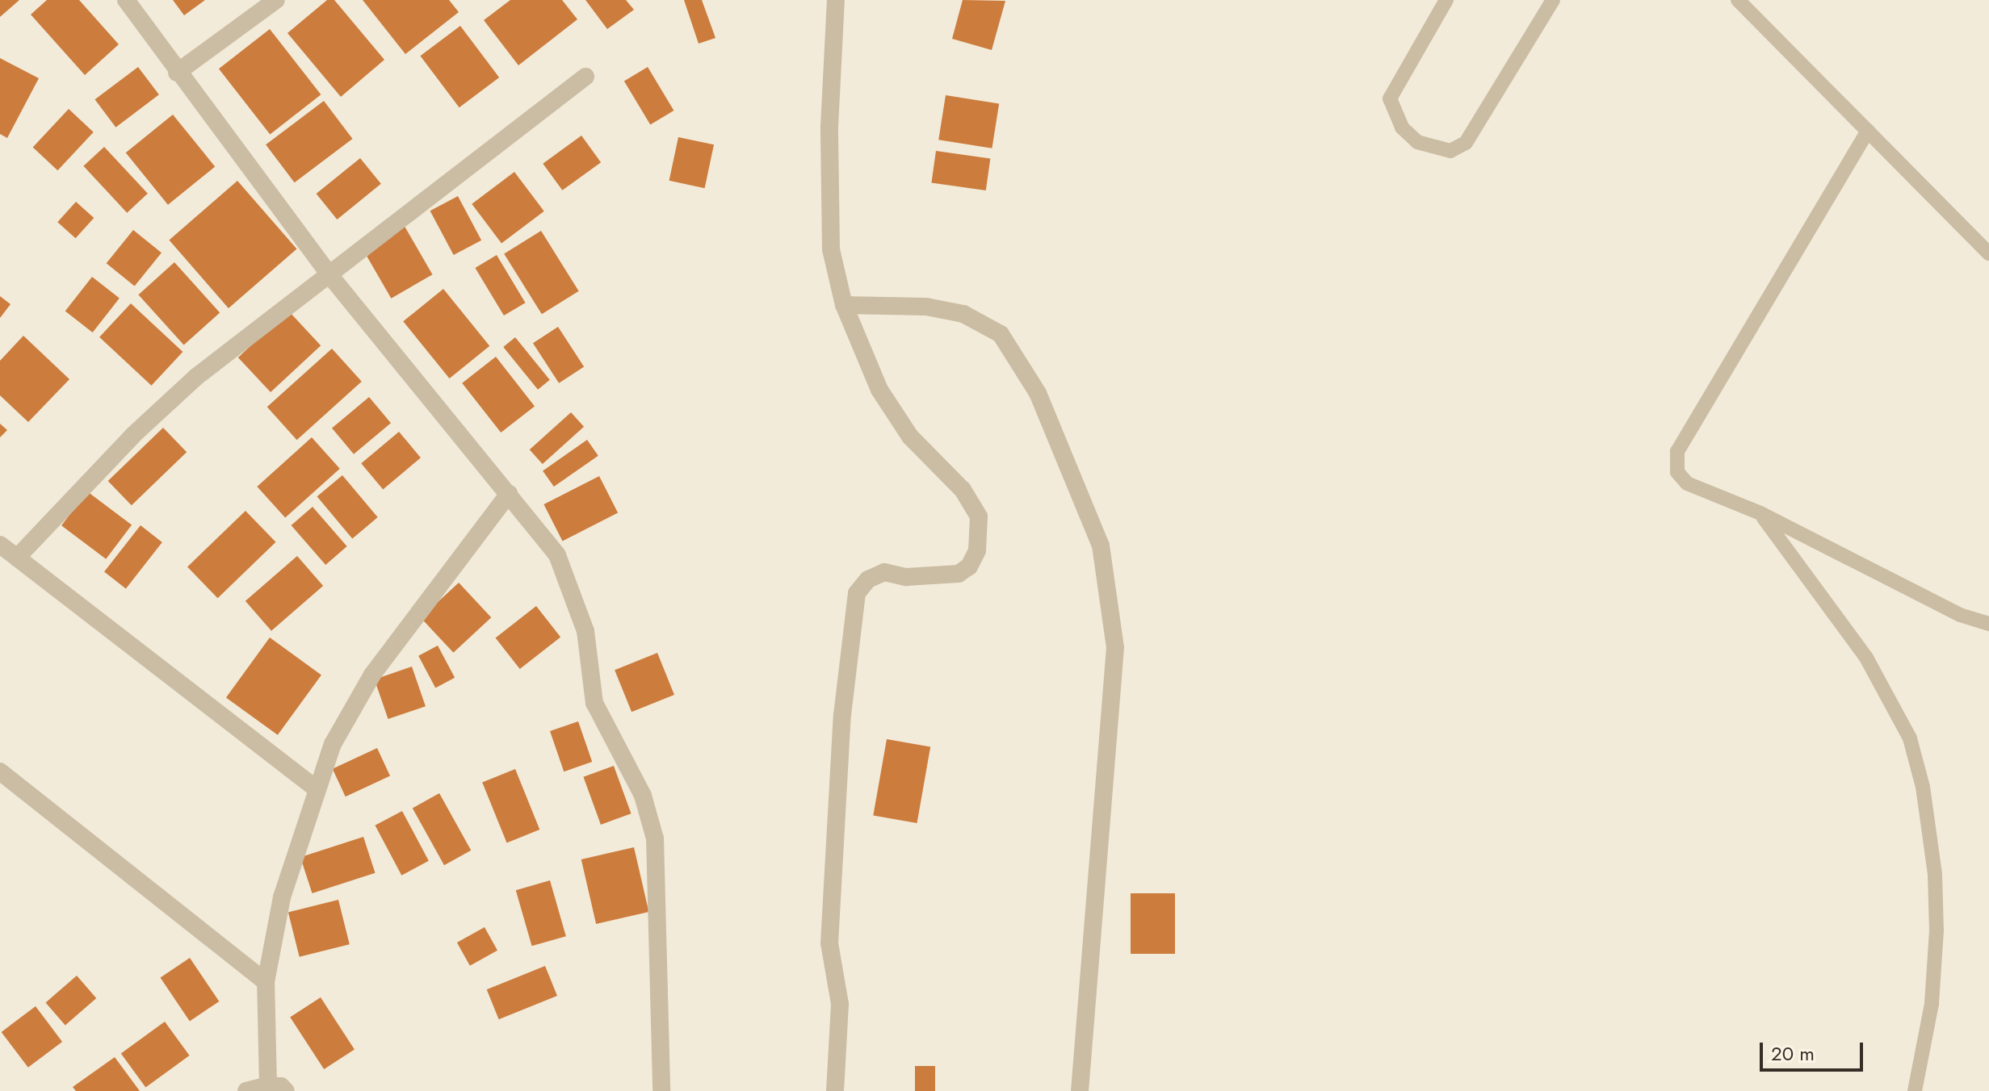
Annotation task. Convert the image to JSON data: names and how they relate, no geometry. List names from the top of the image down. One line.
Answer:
{"scale_bar":"20 m"}
